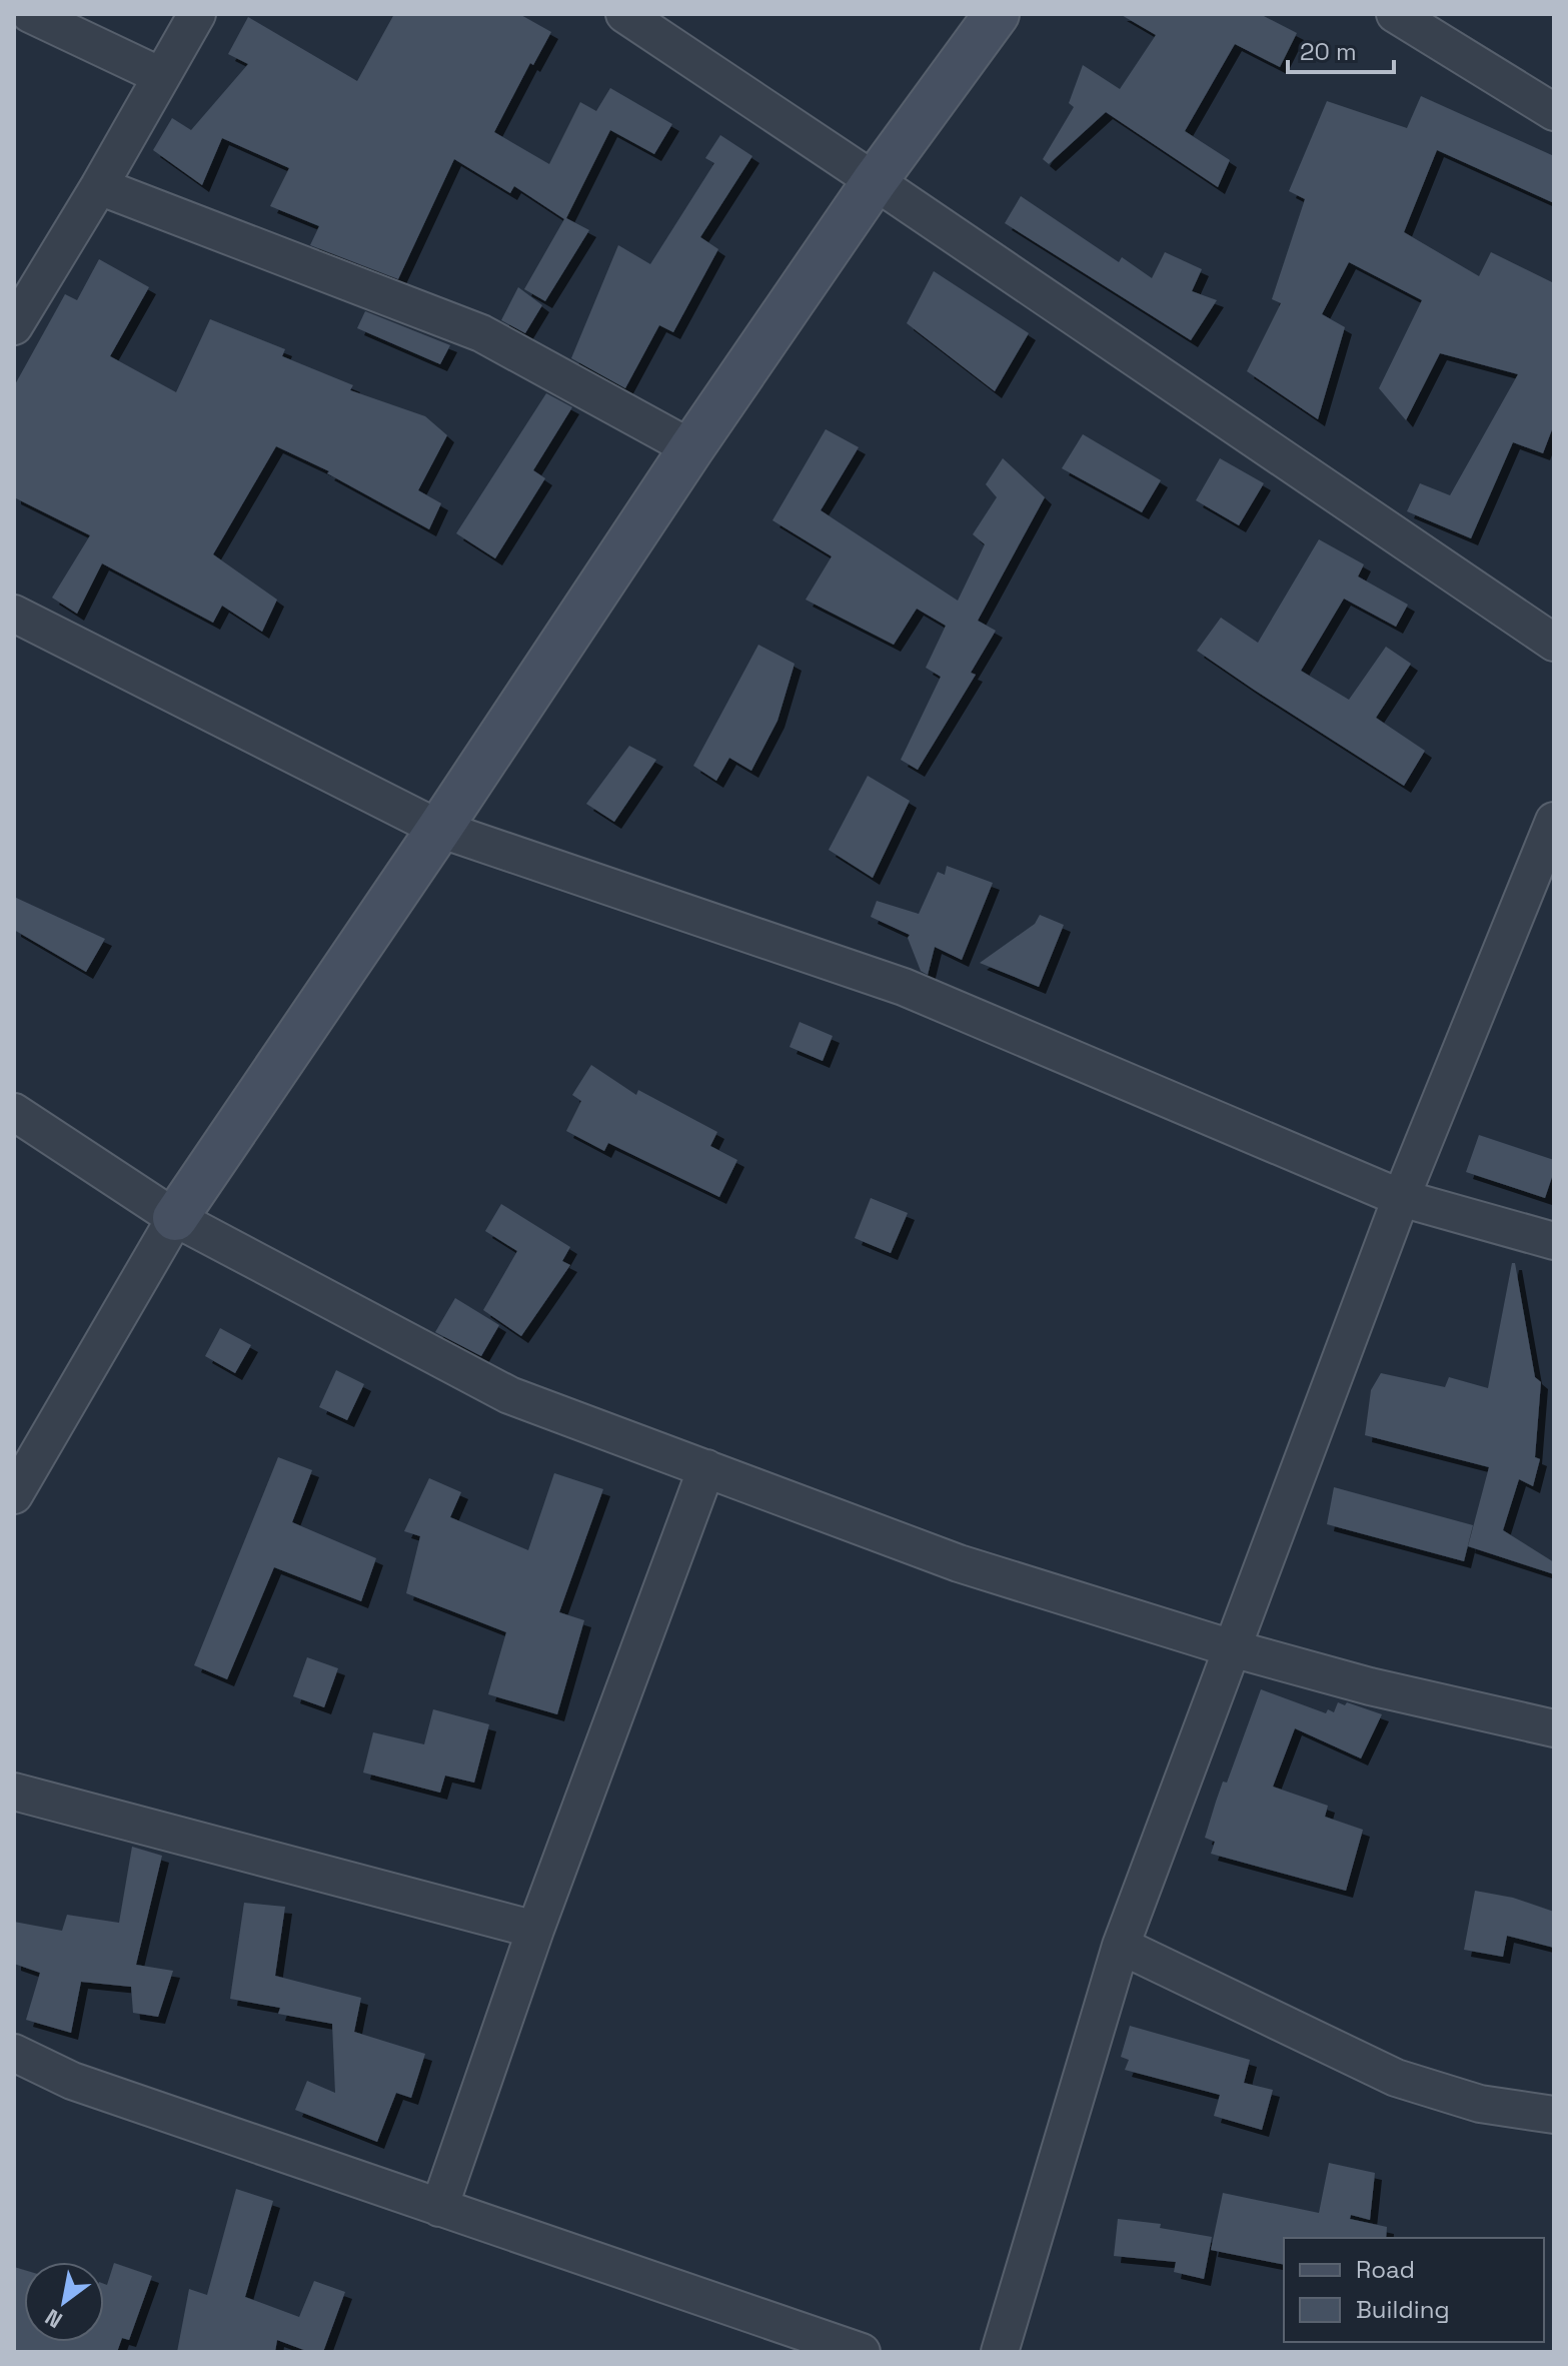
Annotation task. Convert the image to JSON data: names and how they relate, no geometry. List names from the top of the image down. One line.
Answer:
{"legend":["Road","Building"],"scale_bar":"20 m","north":"bottom left"}
